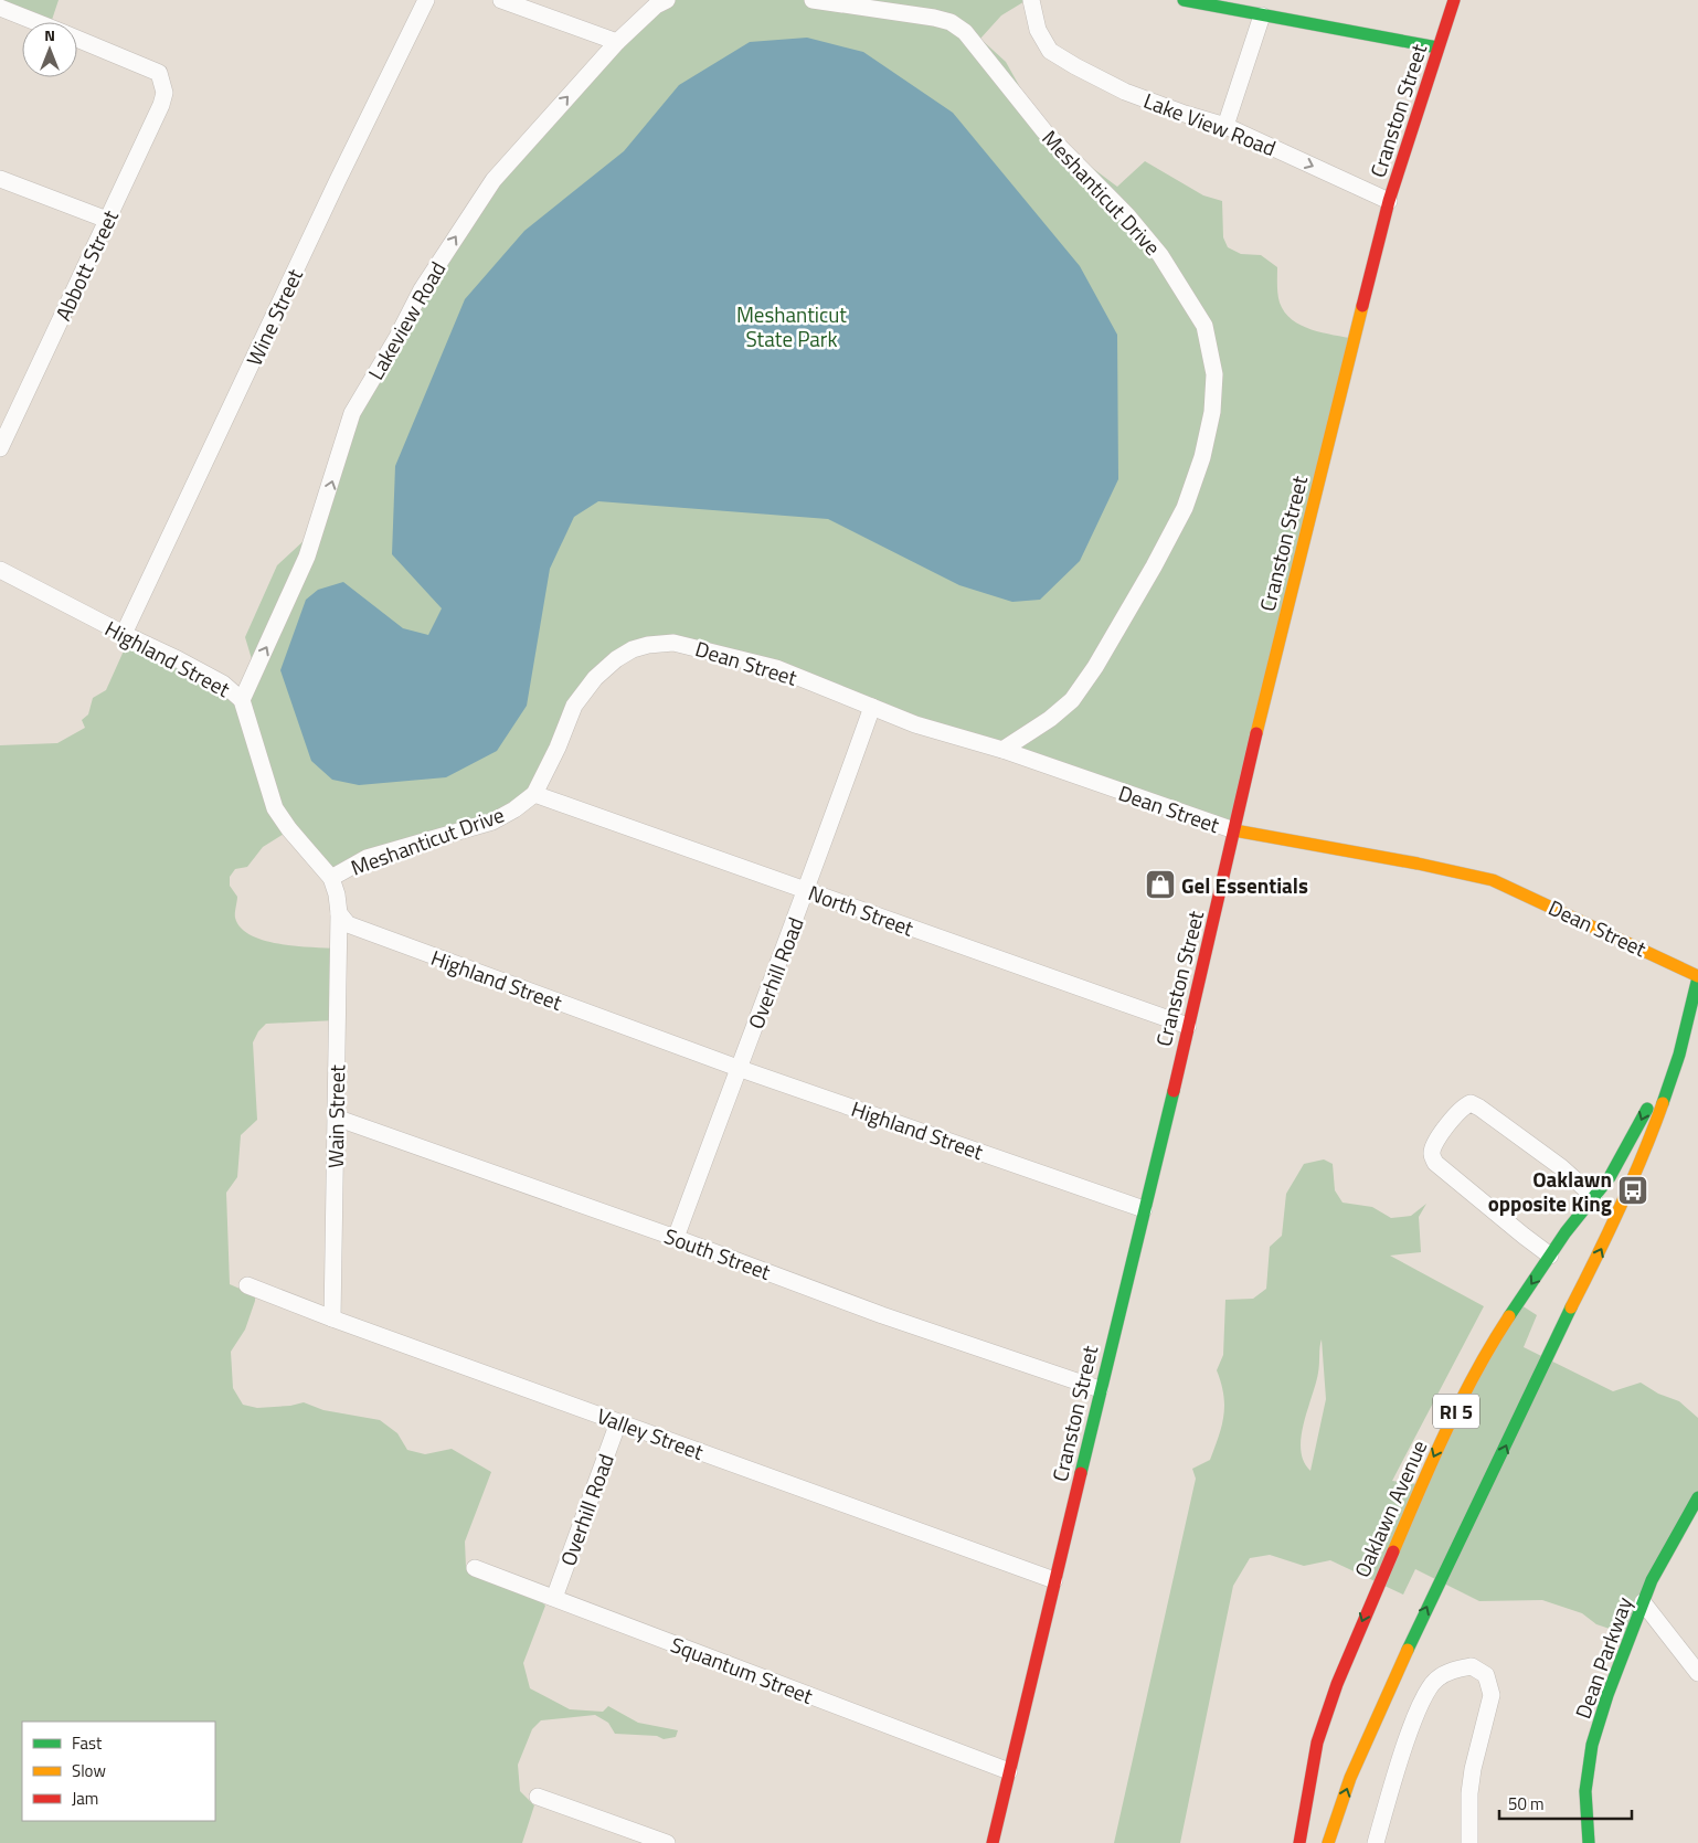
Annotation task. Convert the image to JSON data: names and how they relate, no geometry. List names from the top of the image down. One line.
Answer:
{"streets":{"street":["Cranston Street","Lake View Road","Meshanticut Drive","Abbott Street","Wine Street","Lakeview Road","Highland Street","Dean Street","North Street","Overhill Road","Wain Street","South Street","RI 5","Valley Street","Oaklawn Avenue","Dean Parkway","Squantum Street"]},"crossings":[["Cranston Street","Lake View Road"],["Cranston Street","Highland Street"],["Cranston Street","Dean Street"],["Cranston Street","North Street"],["Cranston Street","South Street"],["Cranston Street","Valley Street"],["Cranston Street","Squantum Street"],["Meshanticut Drive","Highland Street"],["Meshanticut Drive","Dean Street"],["Meshanticut Drive","North Street"],["Wine Street","Highland Street"],["Lakeview Road","Highland Street"],["Highland Street","Overhill Road"],["Highland Street","Wain Street"],["Dean Street","North Street"],["Dean Street","Overhill Road"],["Dean Street","Oaklawn Avenue"],["North Street","Overhill Road"],["Overhill Road","South Street"],["Overhill Road","Valley Street"],["Overhill Road","Squantum Street"],["Wain Street","South Street"],["Wain Street","Valley Street"]],"one_way":["Lakeview Road"],"parks":["Meshanticut State Park"],"places":{"shop":["Gel Essentials"],"bus stop":["Oaklawn opposite King"]},"legend":["Fast","Slow","Jam"],"scale_bar":"50 m","north":"top"}
